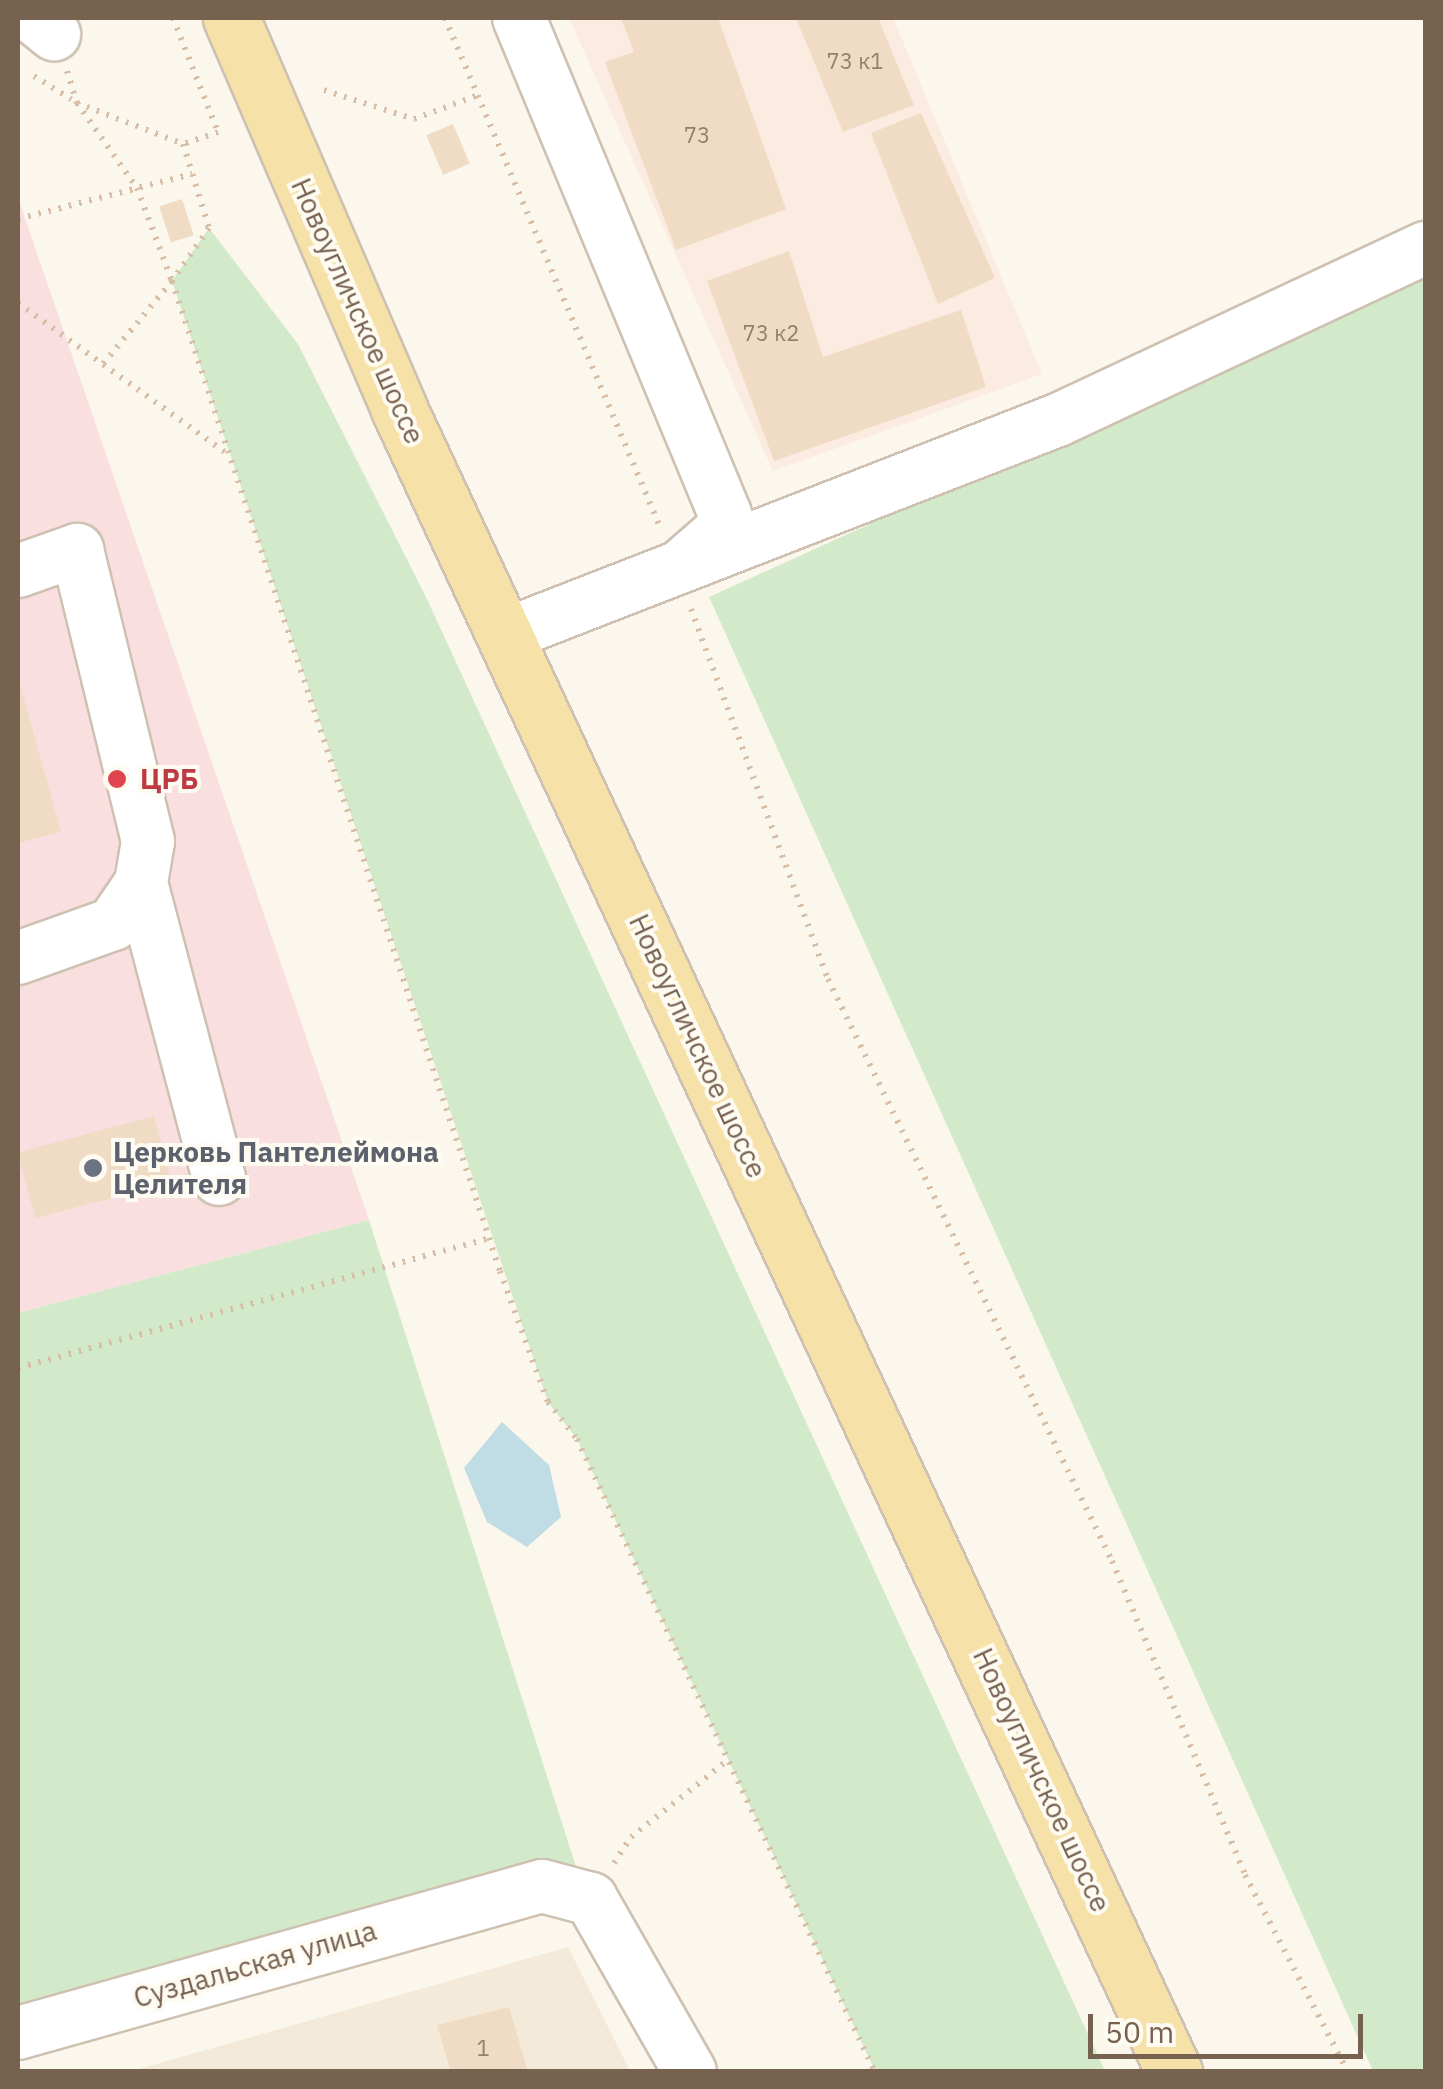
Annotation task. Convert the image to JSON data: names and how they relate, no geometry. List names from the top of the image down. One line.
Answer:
{"streets":{"main road":["Новоугличское шоссе"],"street":["Суздальская улица"]},"places":["ЦРБ","Церковь Пантелеймона Целителя"],"house_numbers":["73 к1","73","73 к2","1"],"scale_bar":"50 m"}
